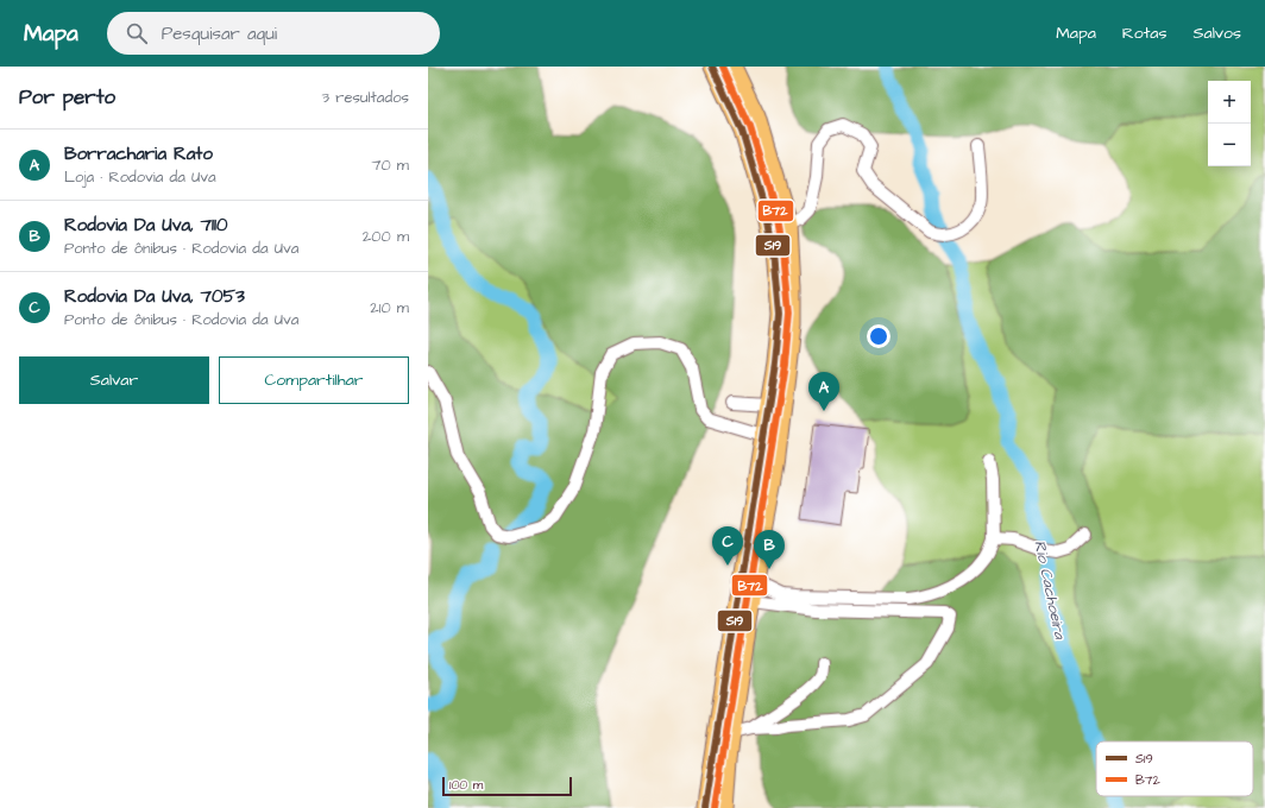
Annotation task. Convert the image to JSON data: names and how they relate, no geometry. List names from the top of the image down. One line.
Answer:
{"water":["Rio Cachoeira"],"lines":["transit line S19","transit line B72"],"legend":["S19","B72"],"scale_bar":"100 m","page":{"header":"Mapa","search":"Pesquisar aqui","nav":["Mapa","Rotas","Salvos"],"heading":["Por perto","3 resultados"],"map_buttons":["+","−"],"list":[{"mark":"A","name":"Borracharia Rato","note":"Loja · Rodovia da Uva","value":"70 m"},{"mark":"B","name":"Rodovia Da Uva, 7110","note":"Ponto de ônibus · Rodovia da Uva","value":"200 m"},{"mark":"C","name":"Rodovia Da Uva, 7053","note":"Ponto de ônibus · Rodovia da Uva","value":"210 m"}],"buttons":["Salvar","Compartilhar"],"pins":["A","C","B"],"scale":"100 m"}}
